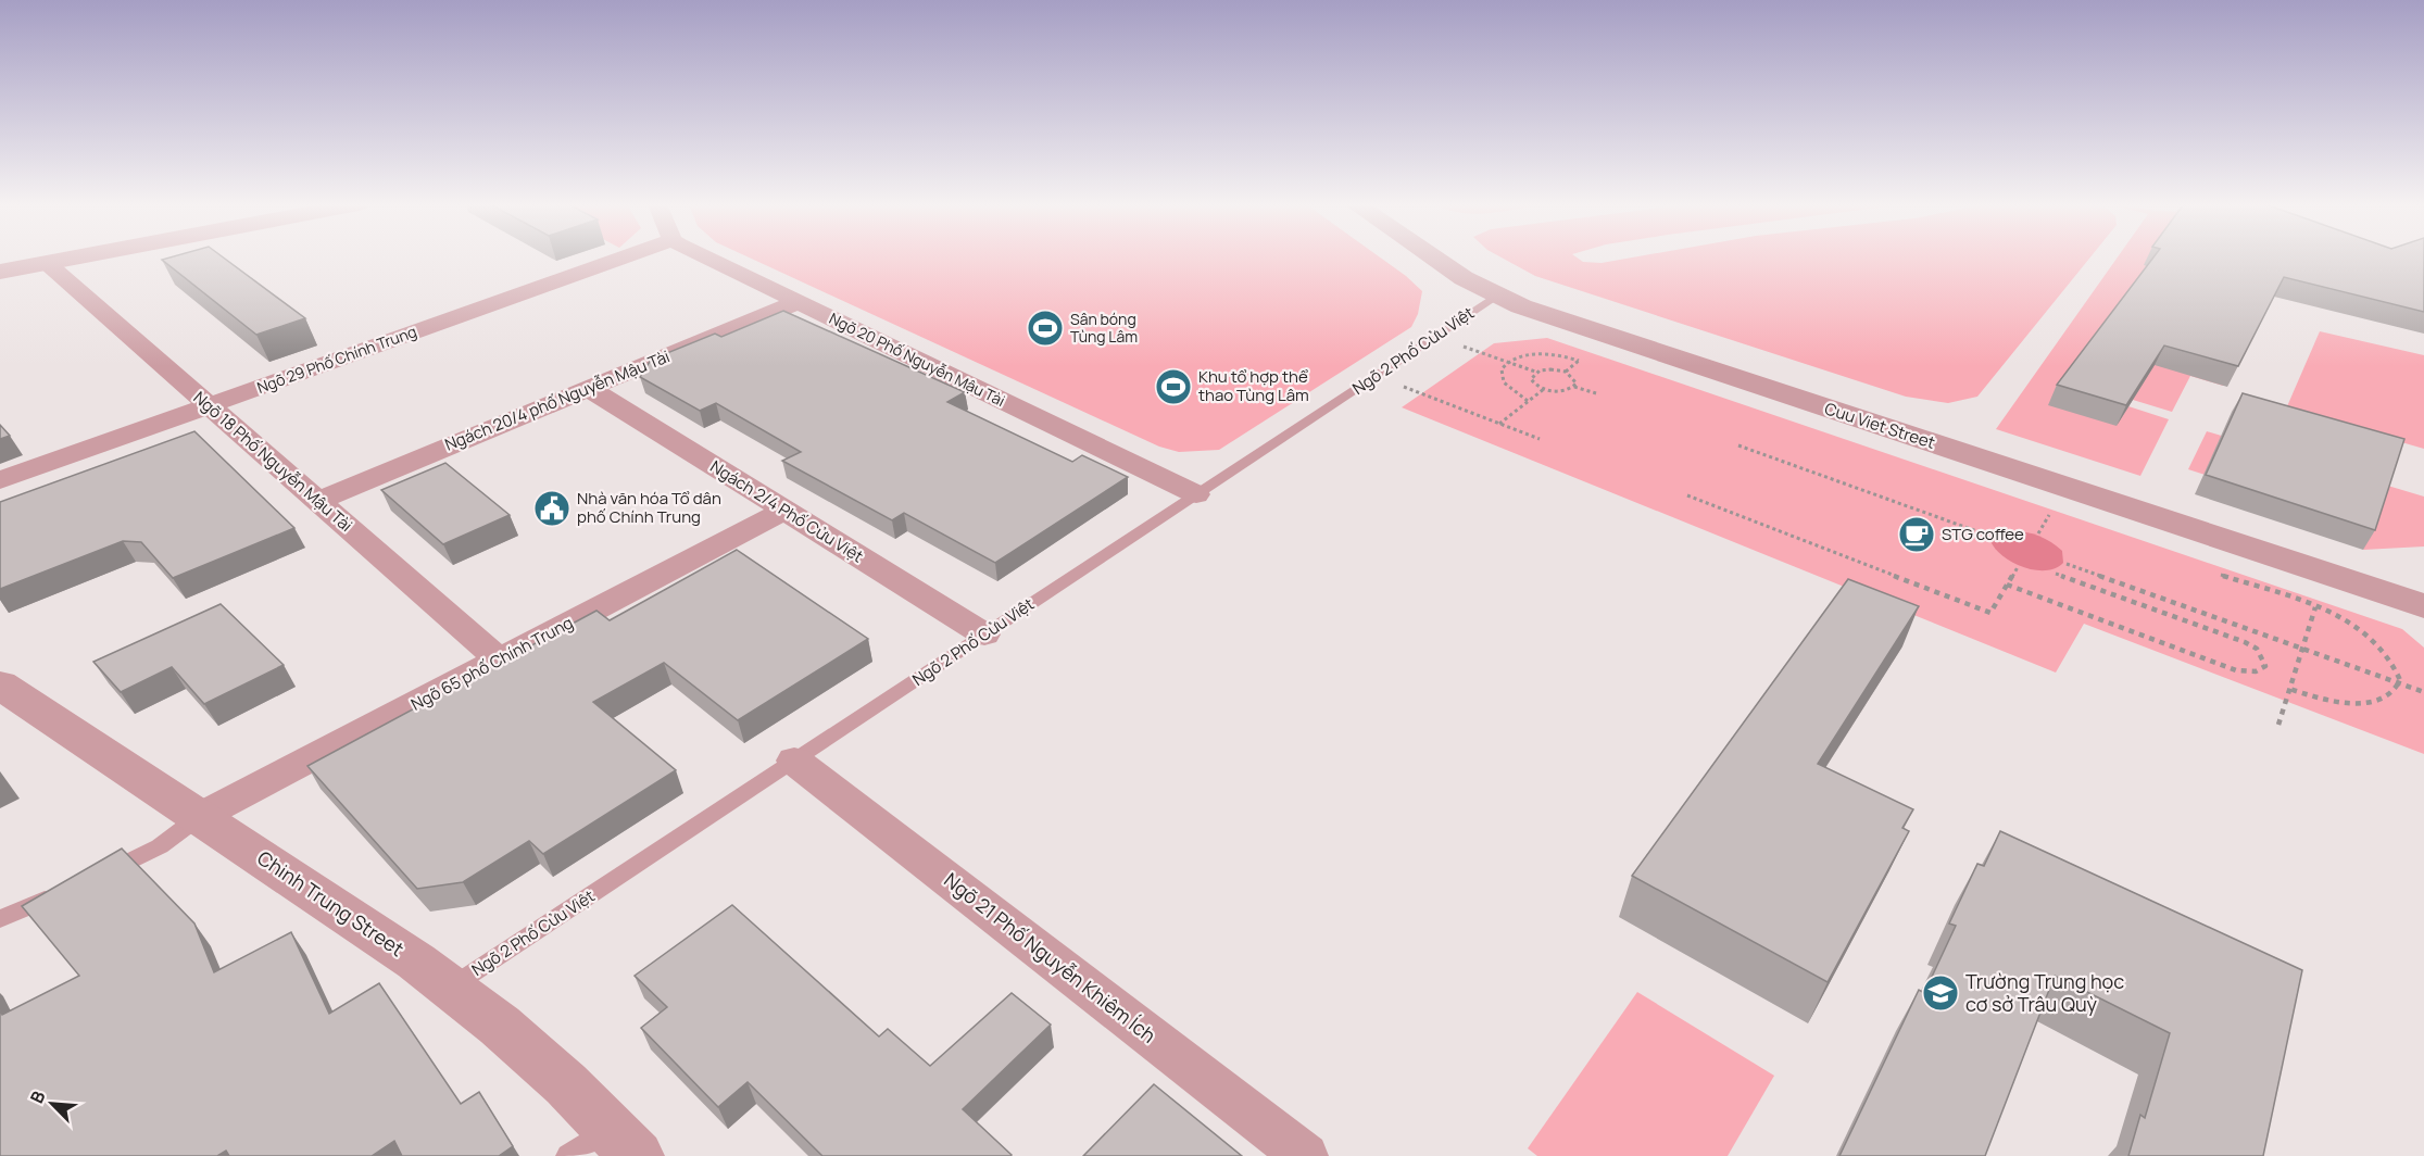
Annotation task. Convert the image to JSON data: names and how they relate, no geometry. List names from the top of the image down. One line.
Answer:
{"streets":{"street":["Ngõ 29 Phố Chính Trung","Ngõ 20 Phố Nguyễn Mậu Tài","Ngách 20/4 phố Nguyễn Mậu Tài","Cuu Viet Street","Ngõ 18 Phố Nguyễn Mậu Tài","Ngách 2/4 Phố Cửu Việt","Ngõ 65 phố Chính Trung","Chinh Trung Street","Ngõ 21 Phố Nguyễn Khiêm Ích"],"lane":["Ngõ 2 Phố Cửu Việt"]},"crossings":[["Ngõ 2 Phố Cửu Việt","Ngõ 20 Phố Nguyễn Mậu Tài"],["Ngõ 2 Phố Cửu Việt","Cuu Viet Street"],["Ngõ 2 Phố Cửu Việt","Ngách 2/4 Phố Cửu Việt"],["Ngõ 2 Phố Cửu Việt","Chinh Trung Street"],["Ngõ 2 Phố Cửu Việt","Ngõ 21 Phố Nguyễn Khiêm Ích"],["Ngõ 29 Phố Chính Trung","Ngõ 18 Phố Nguyễn Mậu Tài"],["Ngõ 20 Phố Nguyễn Mậu Tài","Ngách 20/4 phố Nguyễn Mậu Tài"],["Ngách 20/4 phố Nguyễn Mậu Tài","Ngõ 18 Phố Nguyễn Mậu Tài"],["Ngách 20/4 phố Nguyễn Mậu Tài","Ngách 2/4 Phố Cửu Việt"],["Ngõ 18 Phố Nguyễn Mậu Tài","Ngõ 65 phố Chính Trung"],["Ngách 2/4 Phố Cửu Việt","Ngõ 65 phố Chính Trung"],["Ngõ 65 phố Chính Trung","Chinh Trung Street"]],"places":{"sports":["Sân bóng Tùng Lâm","Khu tổ hợp thể thao Tùng Lâm"],"public building":["Nhà văn hóa Tổ dân phố Chính Trung"],"cafe":["STG coffee"],"school or university":["Trường Trung học cơ sở Trâu Quỳ"]},"north":"top left"}
